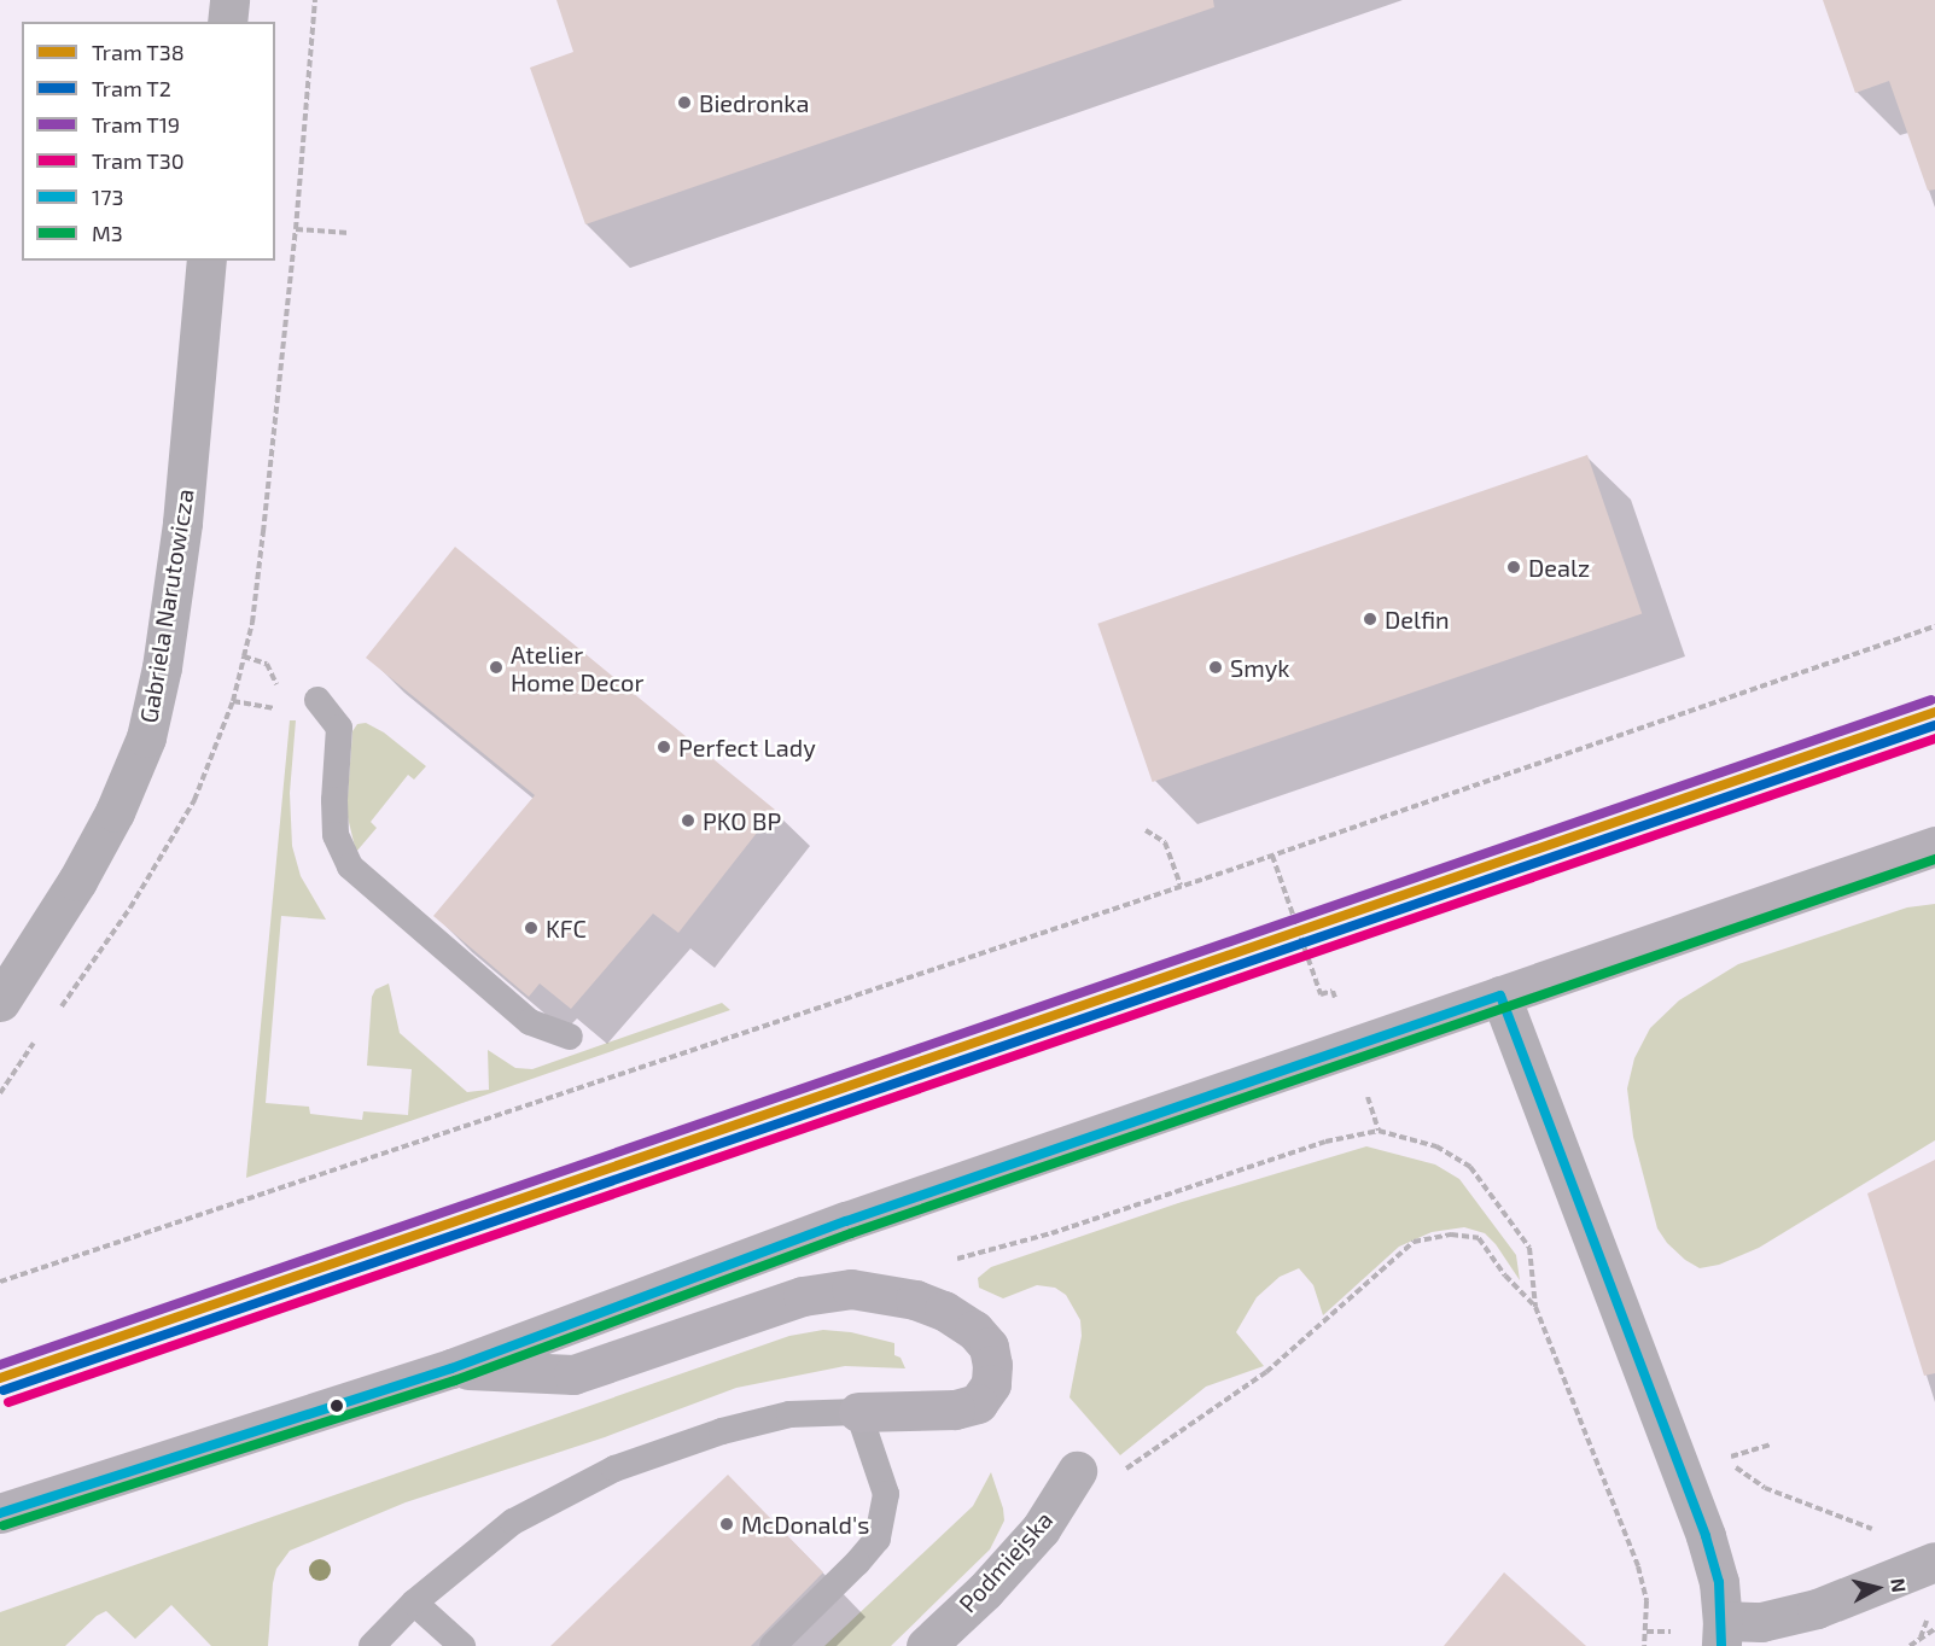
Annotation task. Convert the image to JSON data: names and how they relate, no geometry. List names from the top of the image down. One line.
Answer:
{"streets":{"street":["Gabriela Narutowicza","Podmiejska"]},"places":["Biedronka","Dealz","Delfin","Atelier Home Decor","Smyk","Perfect Lady","PKO BP","KFC","McDonald's"],"lines":["tram line T19","tram line T38","tram line T2","tram line T30","transit line M3","transit line 173"],"legend":["Tram T38","Tram T2","Tram T19","Tram T30","173","M3"],"north":"right"}
